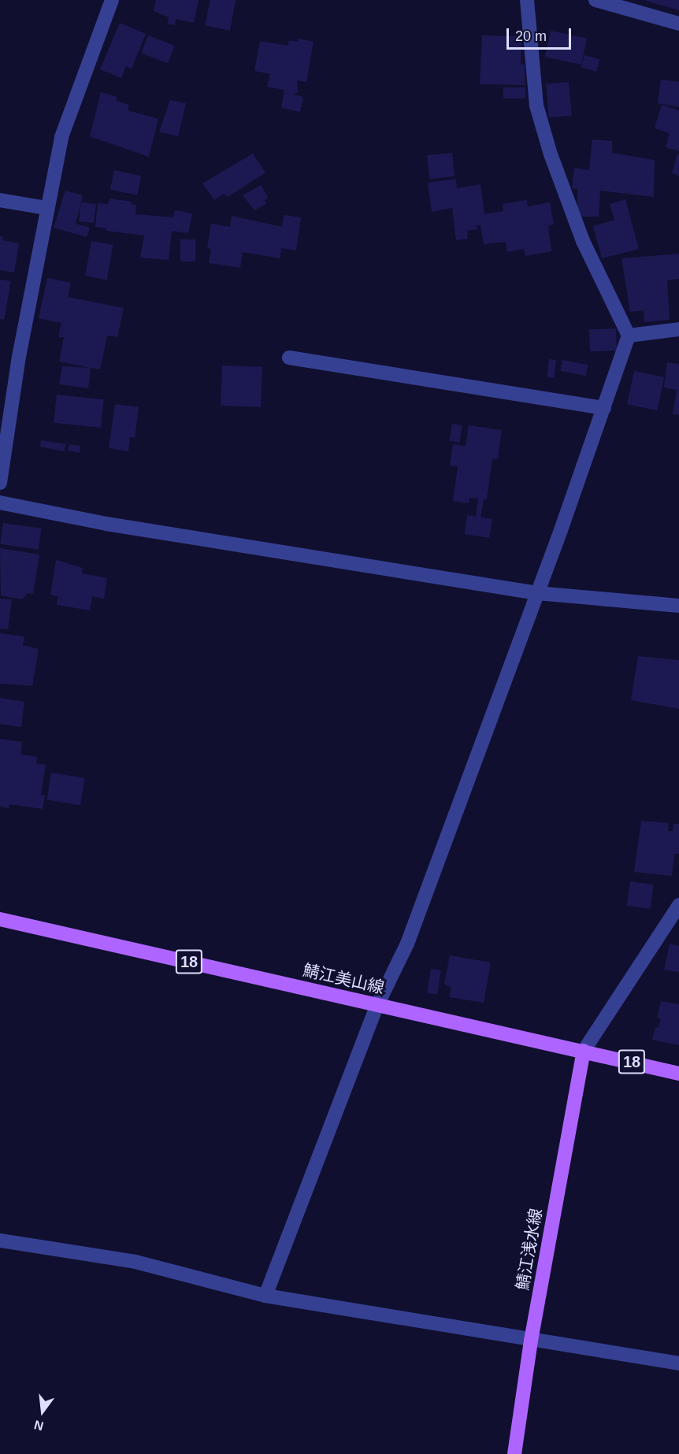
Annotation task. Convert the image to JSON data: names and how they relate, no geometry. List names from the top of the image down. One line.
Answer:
{"streets":{"main road":["18","鯖江美山線","鯖江浅水線"]},"crossings":[["鯖江美山線","鯖江浅水線"]],"scale_bar":"20 m","north":"bottom"}
